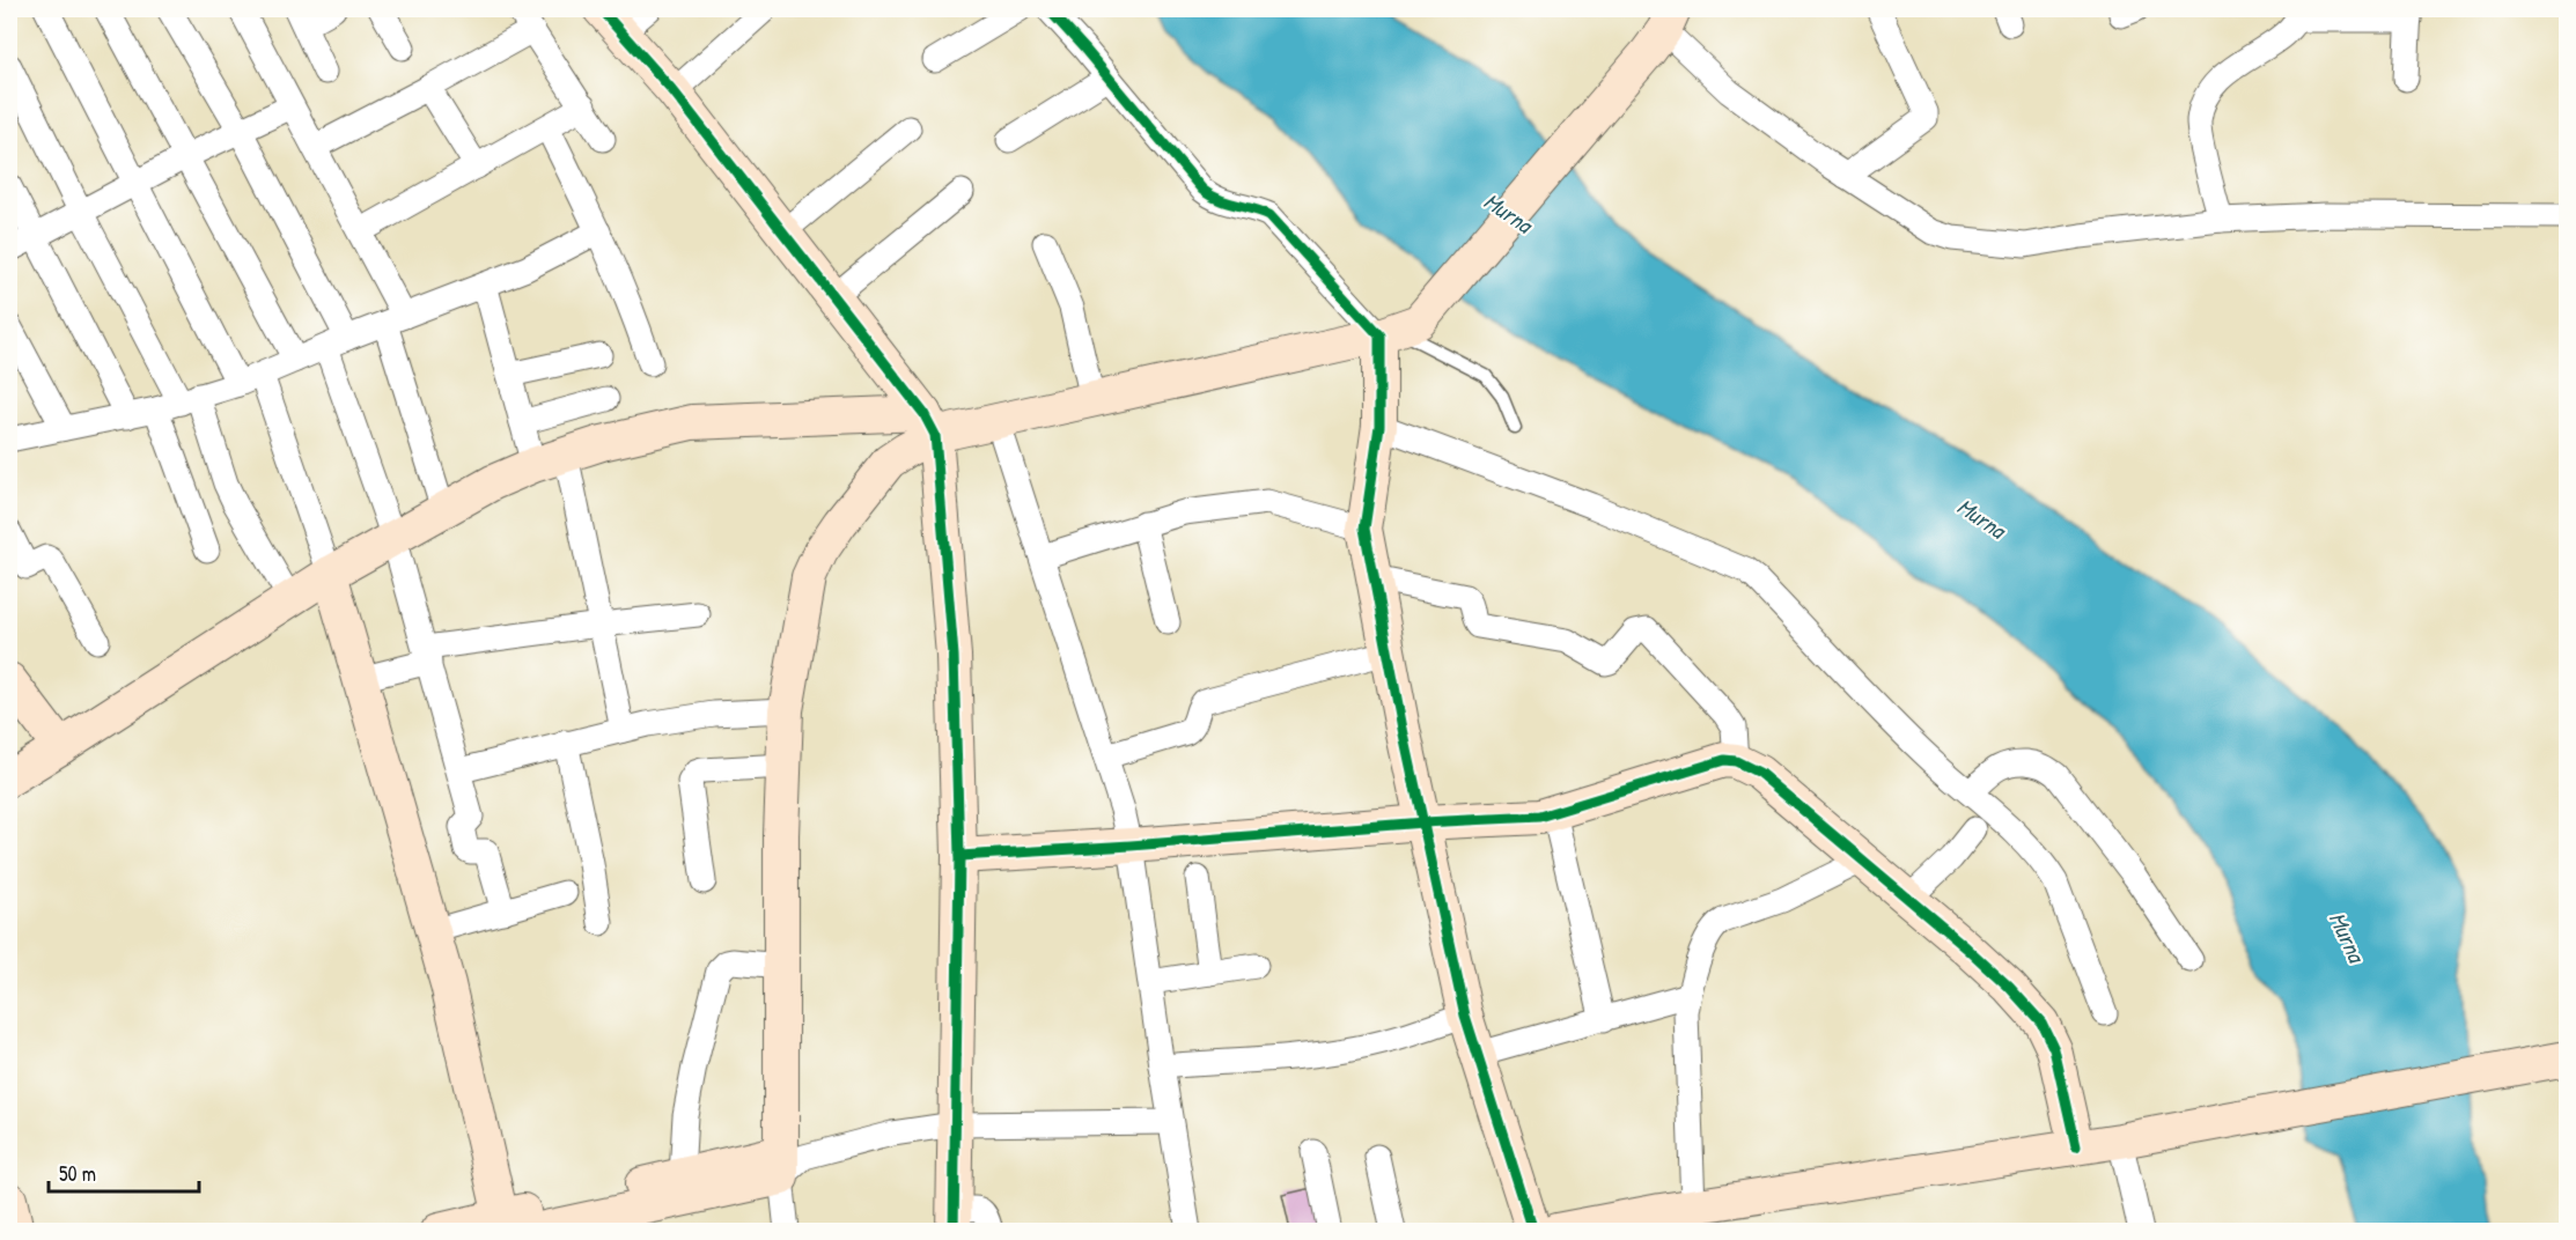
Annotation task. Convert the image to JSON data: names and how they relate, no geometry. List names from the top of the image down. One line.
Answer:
{"water":["Murna"],"scale_bar":"50 m"}
